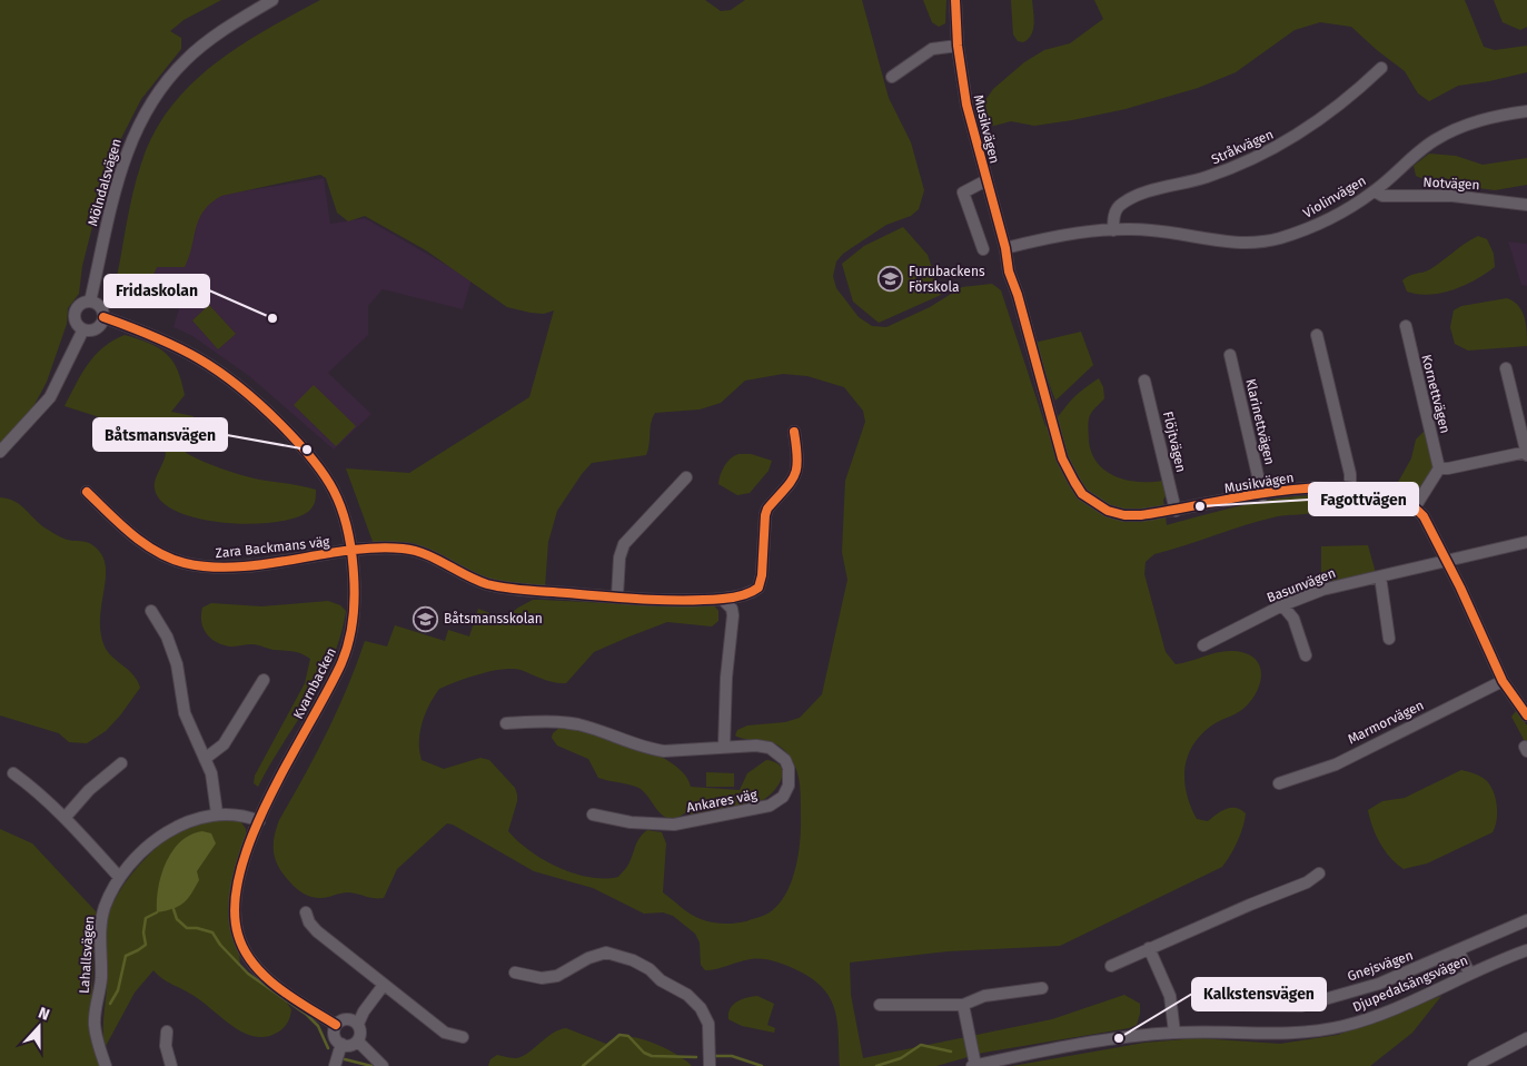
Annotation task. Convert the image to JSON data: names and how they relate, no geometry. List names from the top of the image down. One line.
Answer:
{"streets":{"street":["Musikvägen","Stråkvägen","Mölndalsvägen","Notvägen","Violinvägen","Kornettvägen","Klarinettvägen","Flöjtvägen","Zara Backmans väg","Basunvägen","Kvarnbacken","Marmorvägen","Ankares väg","Lahallsvägen","Gnejsvägen","Djupedalsängsvägen"]},"crossings":[["Musikvägen","Violinvägen"],["Musikvägen","Klarinettvägen"],["Musikvägen","Flöjtvägen"],["Musikvägen","Basunvägen"],["Musikvägen","Marmorvägen"],["Stråkvägen","Violinvägen"],["Mölndalsvägen","Kvarnbacken"],["Notvägen","Violinvägen"],["Zara Backmans väg","Kvarnbacken"],["Kvarnbacken","Lahallsvägen"]],"places":{"school or university":["Furubackens Förskola","Båtsmansskolan"],"other":["Fridaskolan","Båtsmansvägen","Fagottvägen","Kalkstensvägen"]},"north":"top"}
